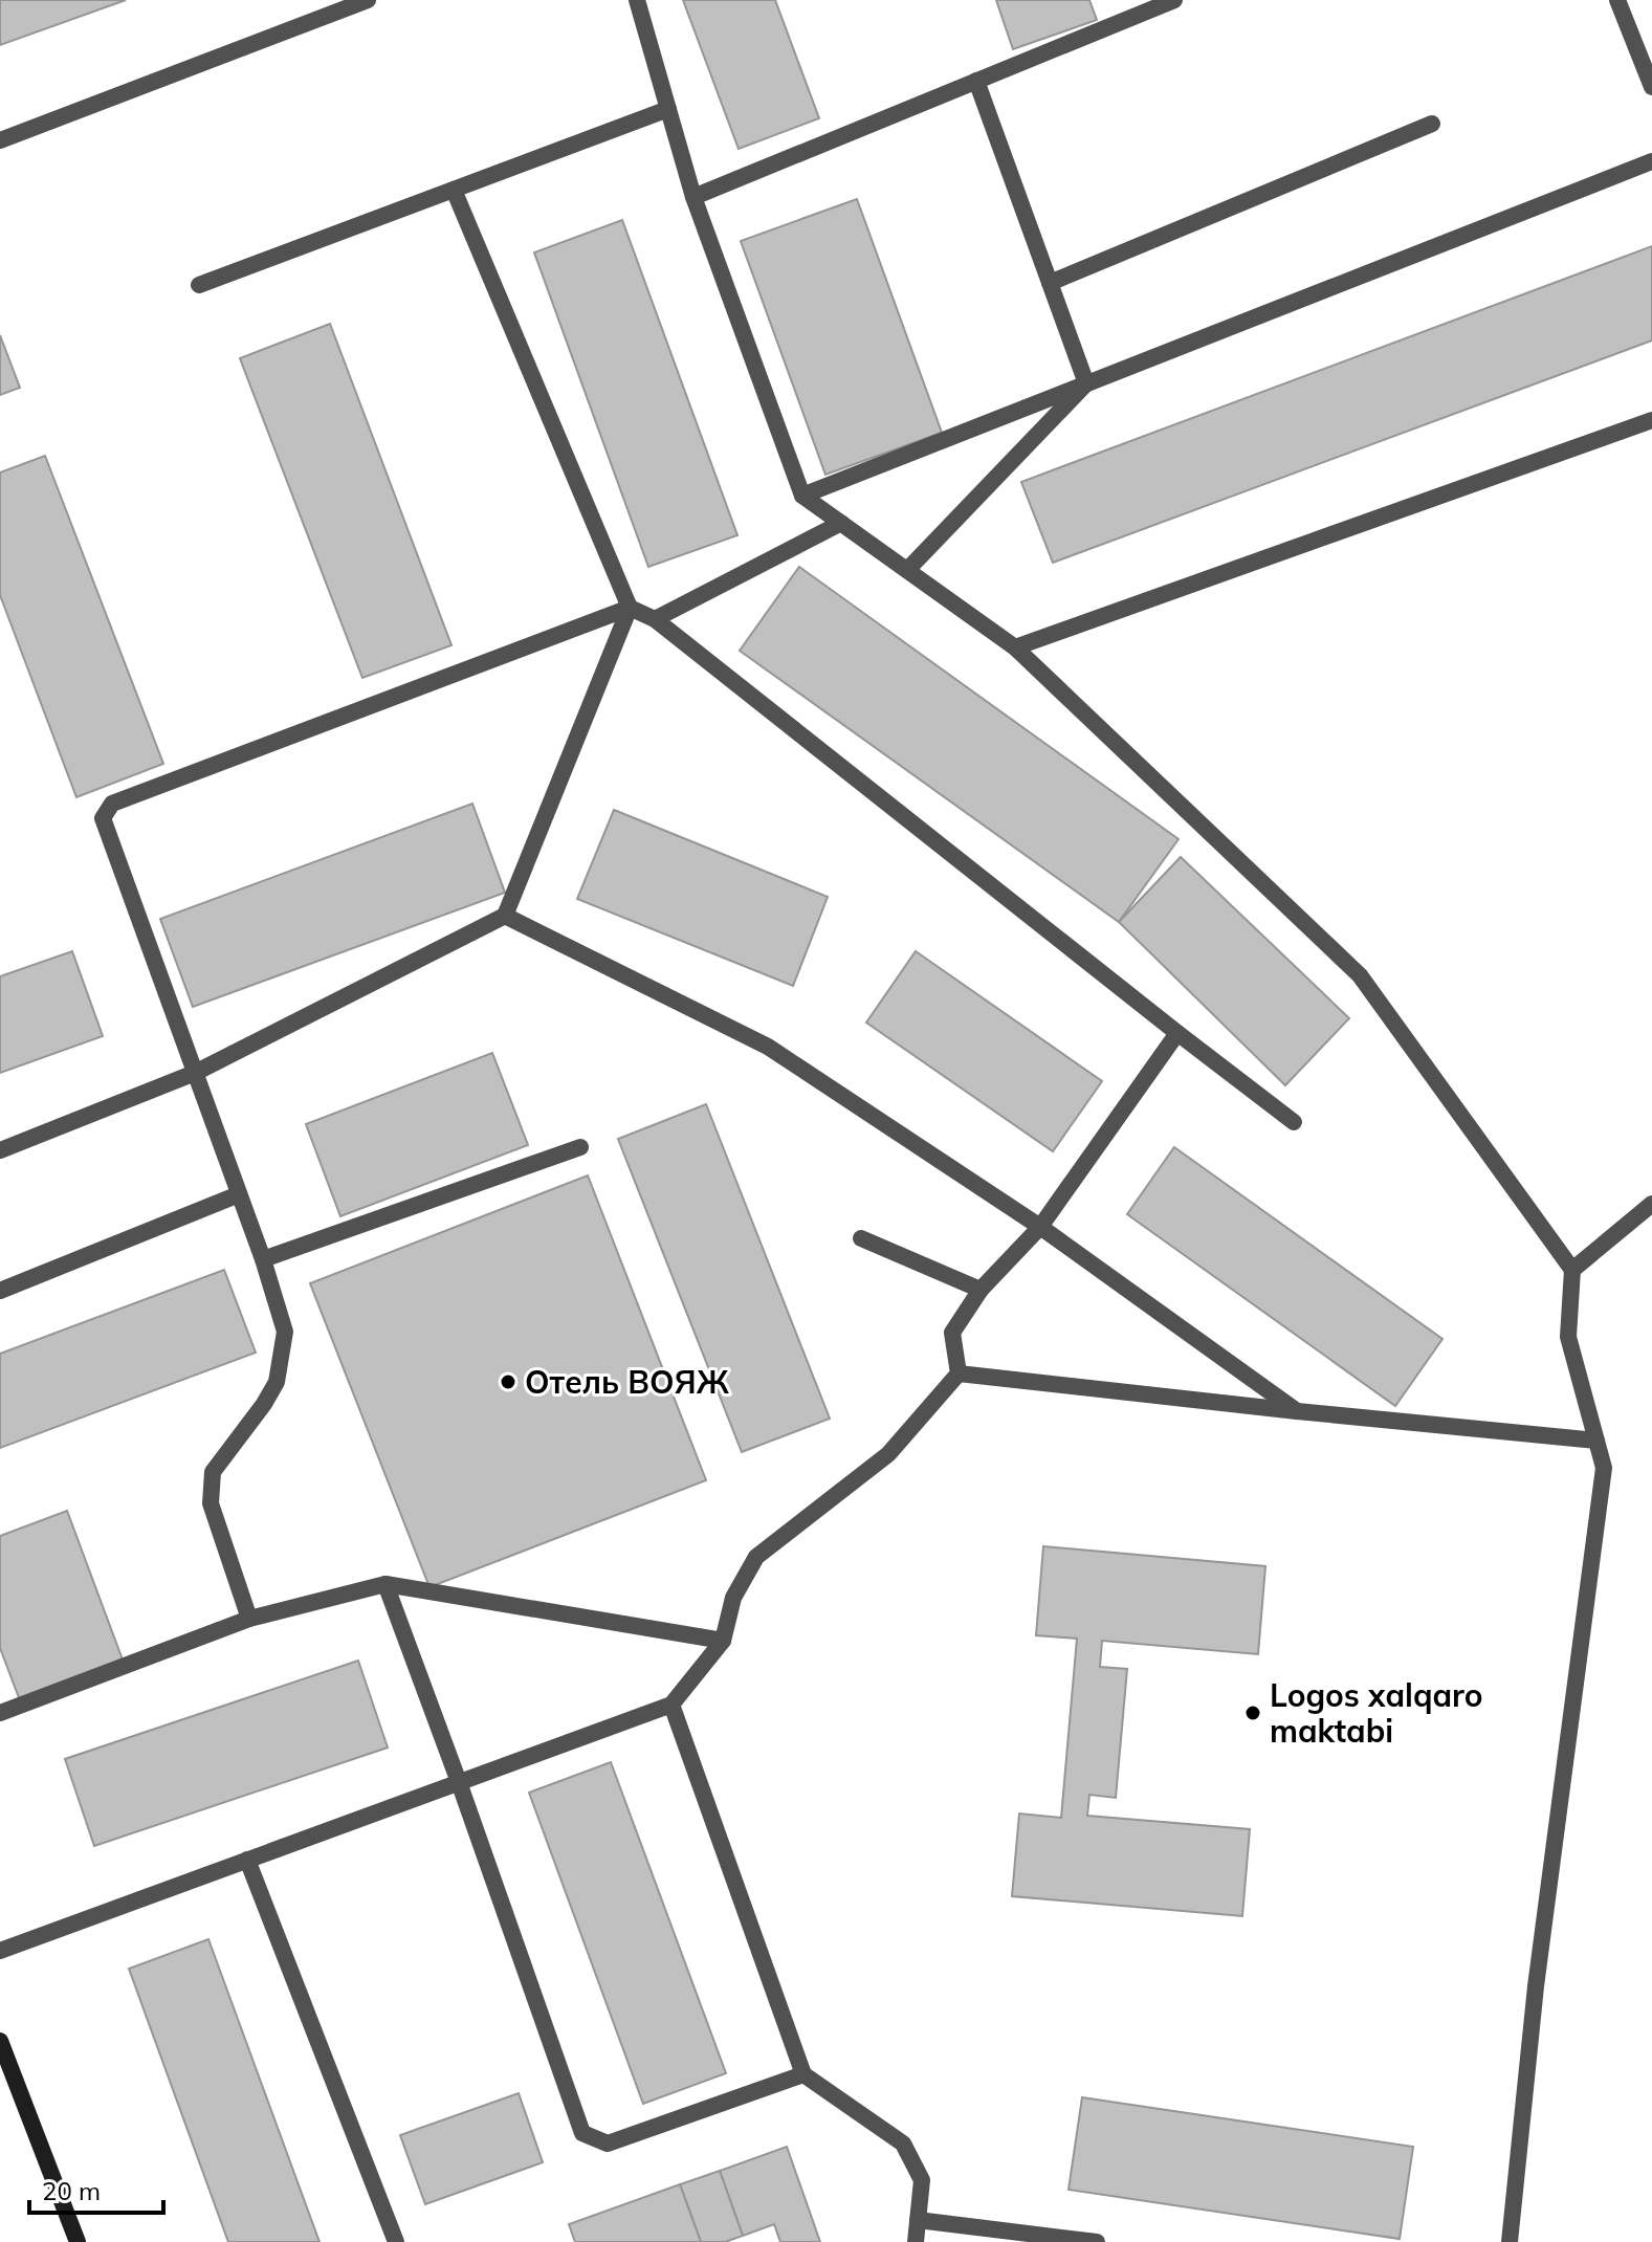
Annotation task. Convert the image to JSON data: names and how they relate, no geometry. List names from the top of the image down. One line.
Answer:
{"places":["Отель ВОЯЖ","Logos xalqaro maktabi"],"scale_bar":"20 m"}
